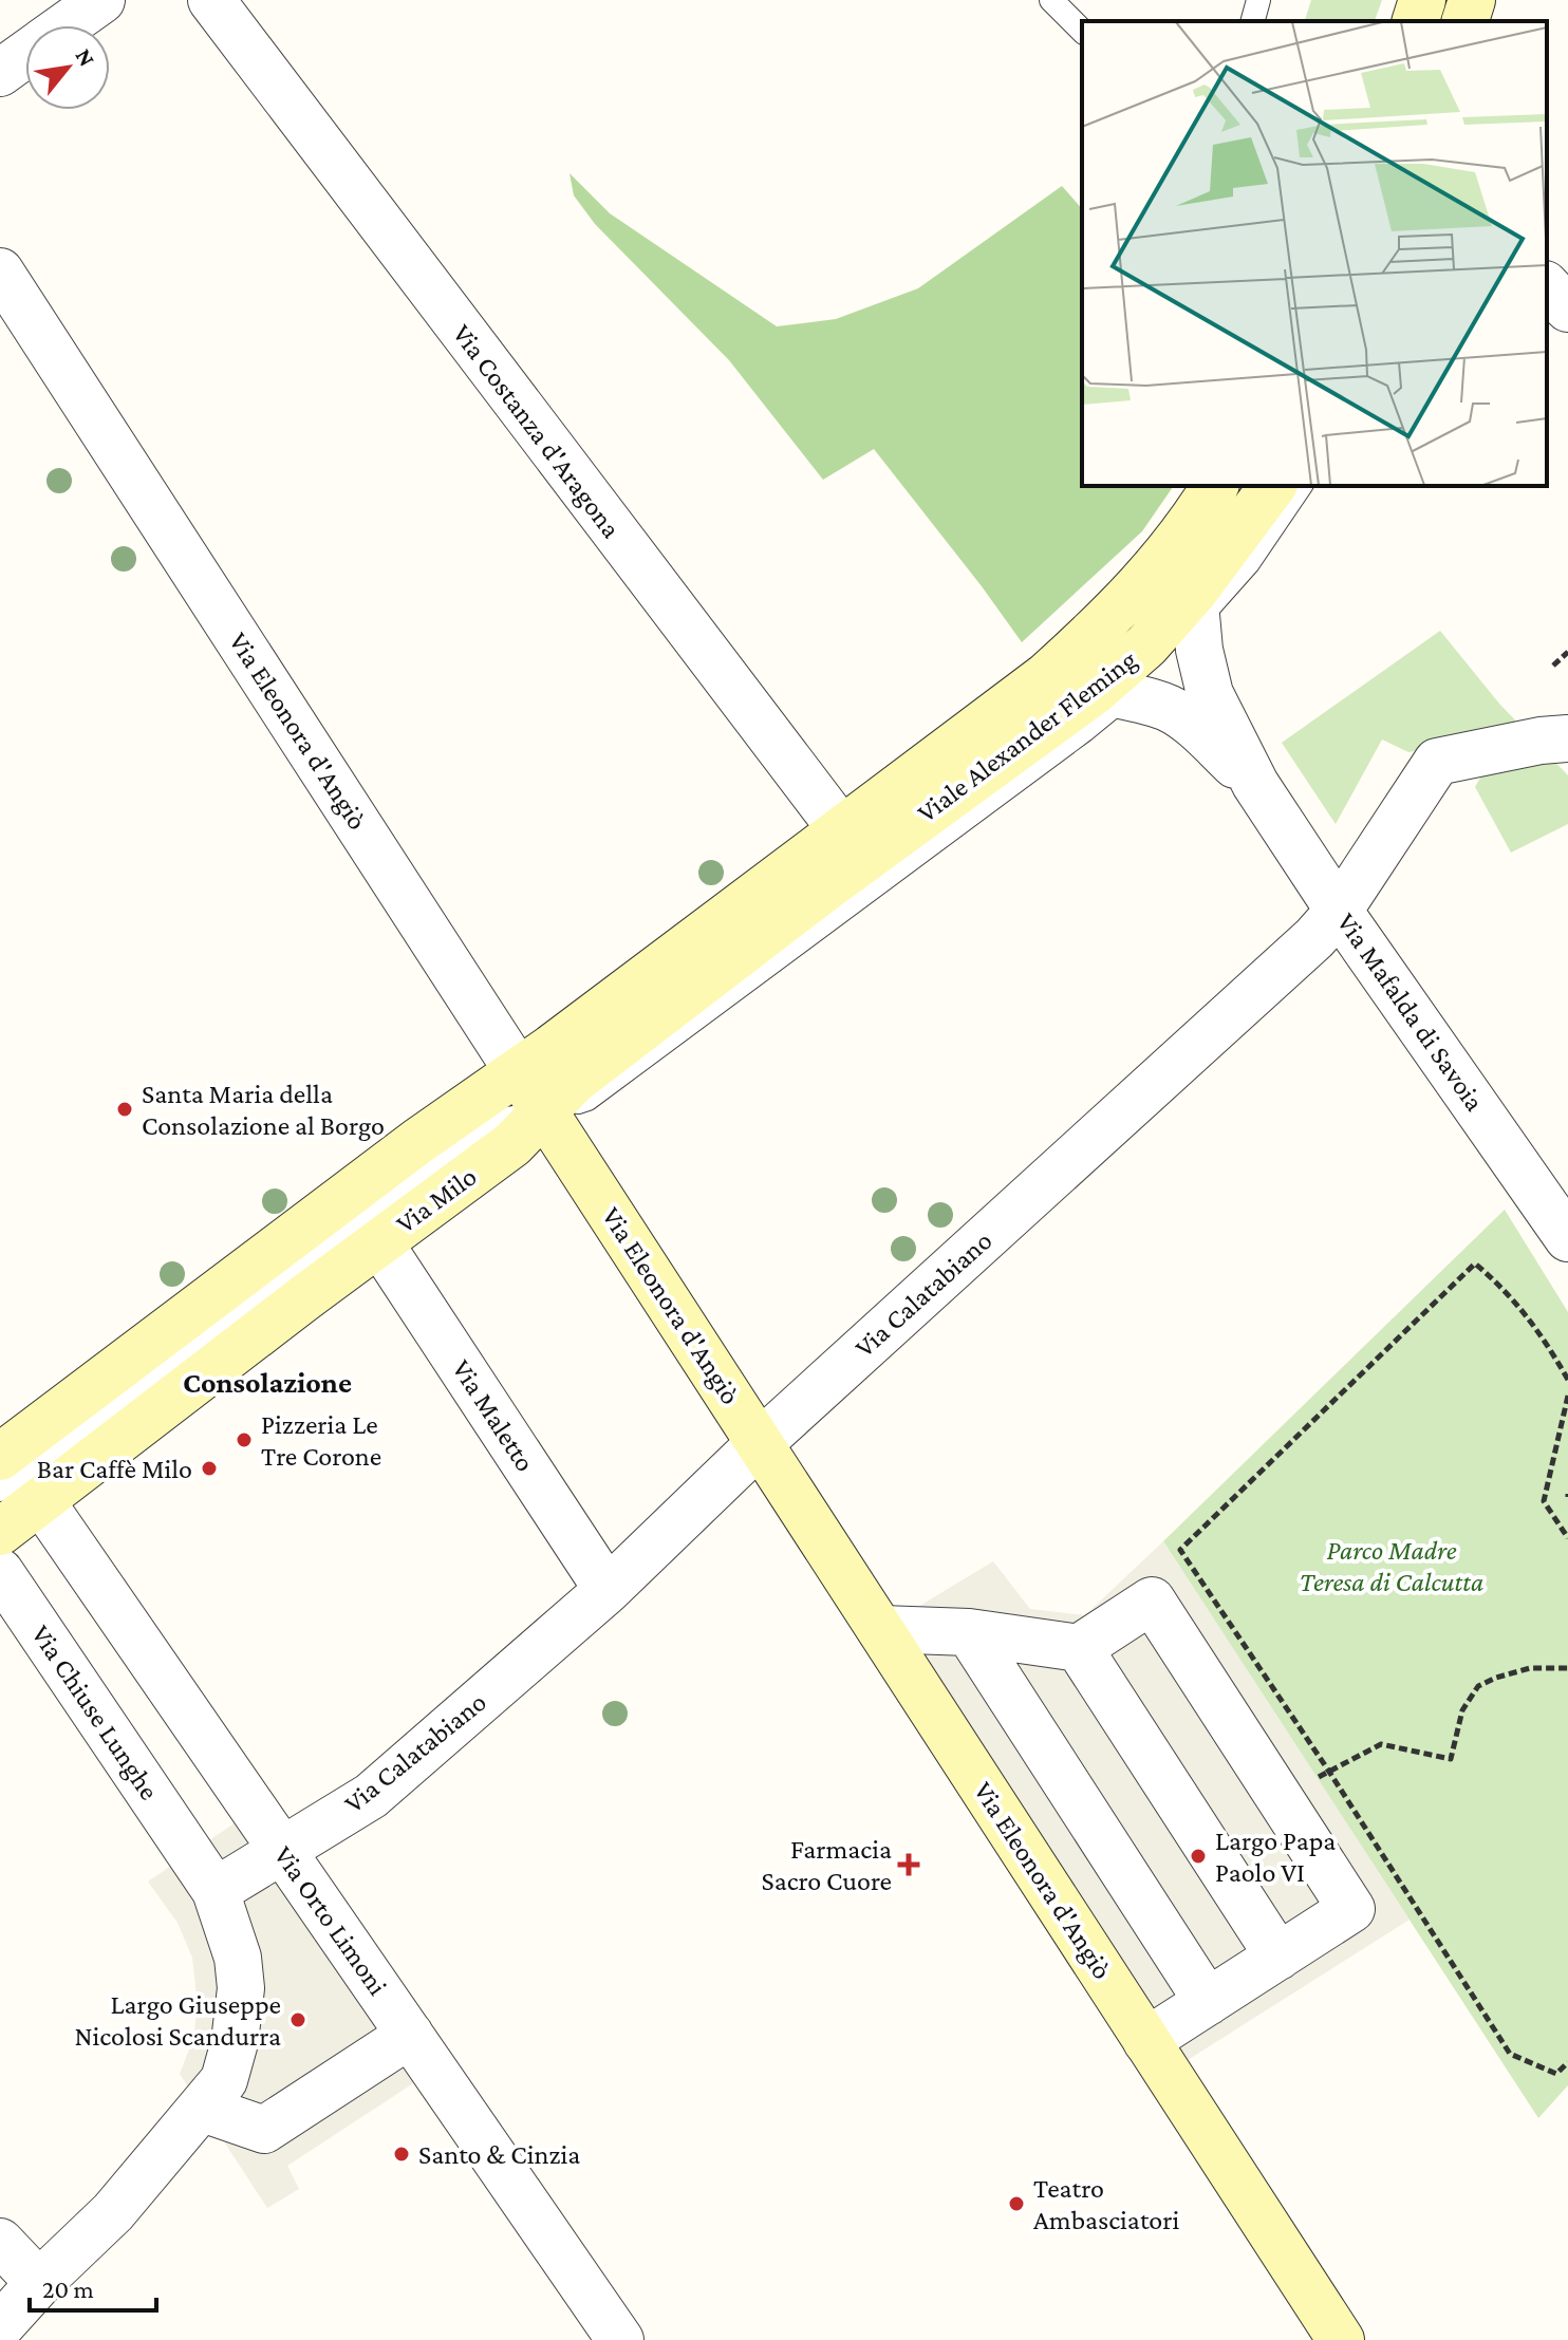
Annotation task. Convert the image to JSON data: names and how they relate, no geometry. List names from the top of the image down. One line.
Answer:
{"streets":{"main road":["Via Eleonora d'Angiò","Viale Alexander Fleming","Via Milo"],"street":["Via Costanza d'Aragona","Via Mafalda di Savoia","Via Calatabiano","Via Maletto","Via Chiuse Lunghe","Via Orto Limoni"]},"crossings":[["Via Costanza d'Aragona","Viale Alexander Fleming"],["Via Costanza d'Aragona","Via Milo"],["Via Eleonora d'Angiò","Via Milo"],["Via Eleonora d'Angiò","Via Calatabiano"],["Viale Alexander Fleming","Via Milo"],["Via Mafalda di Savoia","Via Calatabiano"],["Via Milo","Via Maletto"],["Via Milo","Via Orto Limoni"],["Via Calatabiano","Via Maletto"],["Via Calatabiano","Via Chiuse Lunghe"],["Via Calatabiano","Via Orto Limoni"]],"districts":["Consolazione"],"parks":["Parco Madre Teresa di Calcutta"],"places":{"other":["Santa Maria della Consolazione al Borgo","Pizzeria Le Tre Corone","Bar Caffè Milo","Largo Papa Paolo VI","Largo Giuseppe Nicolosi Scandurra","Santo & Cinzia","Teatro Ambasciatori"],"health":["Farmacia Sacro Cuore"]},"scale_bar":"20 m","north":"top right"}
